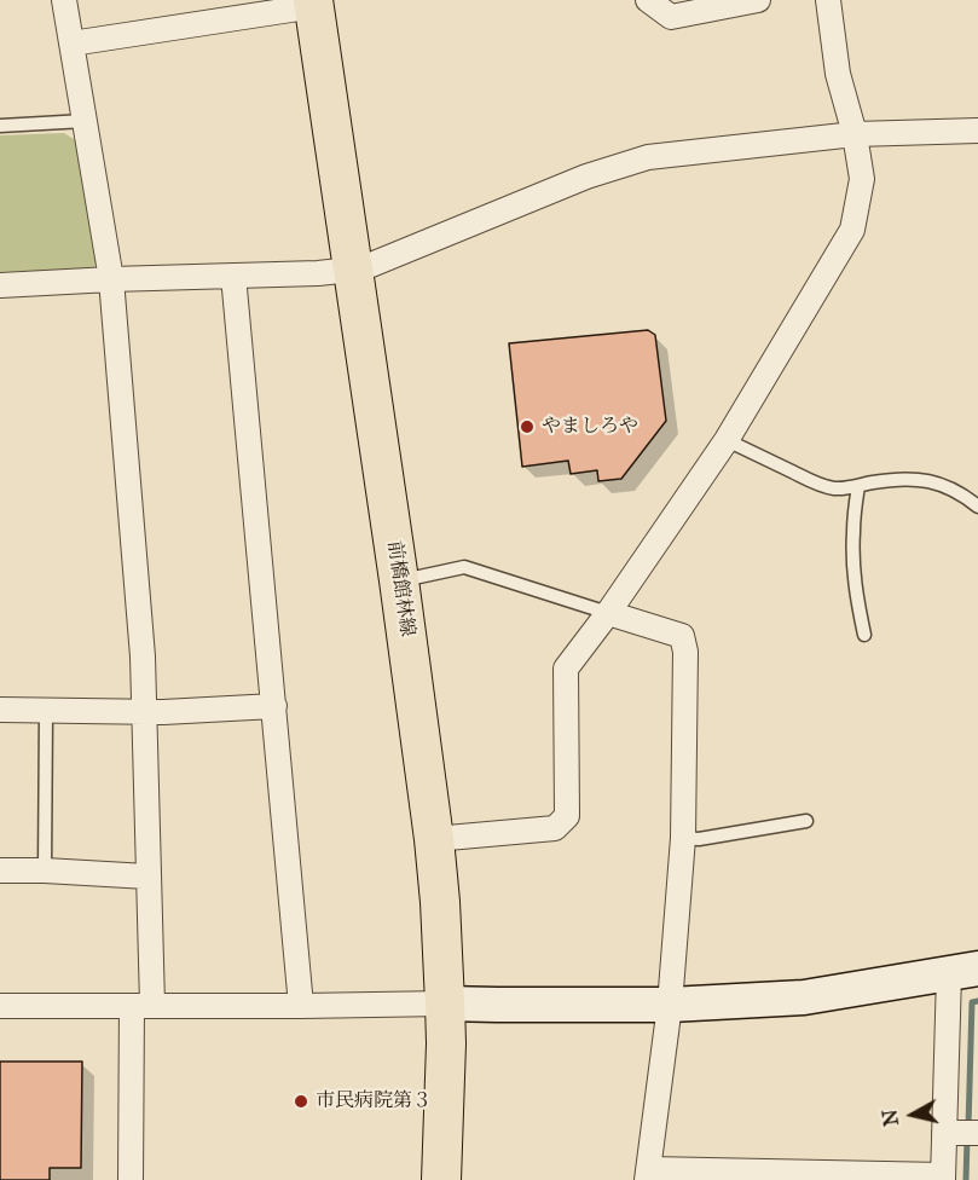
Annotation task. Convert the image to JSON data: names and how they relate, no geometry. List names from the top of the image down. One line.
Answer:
{"streets":{"main road":["前橋館林線"]},"places":["やましろや","市民病院第３"],"north":"left"}
